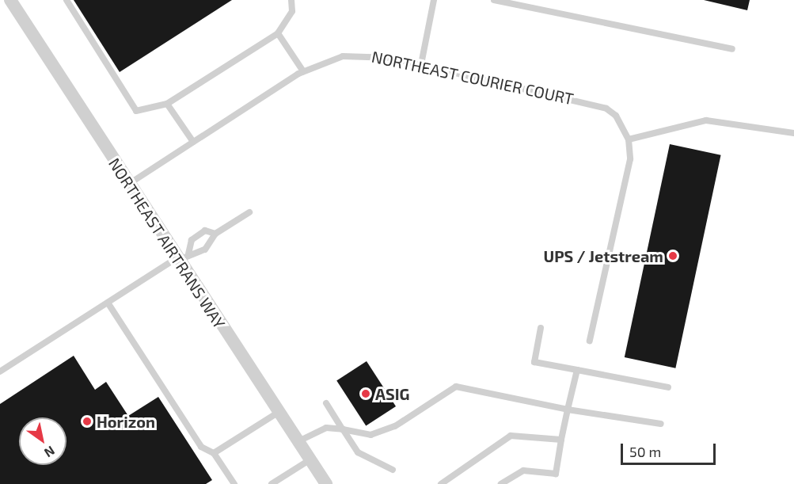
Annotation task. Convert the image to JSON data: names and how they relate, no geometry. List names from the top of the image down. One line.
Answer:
{"streets":{"street":["NORTHEAST AIRTRANS WAY"],"lane":["NORTHEAST COURIER COURT"]},"crossings":[["NORTHEAST COURIER COURT","NORTHEAST AIRTRANS WAY"]],"places":["UPS / Jetstream","ASIG","Horizon"],"scale_bar":"50 m","north":"bottom right"}
